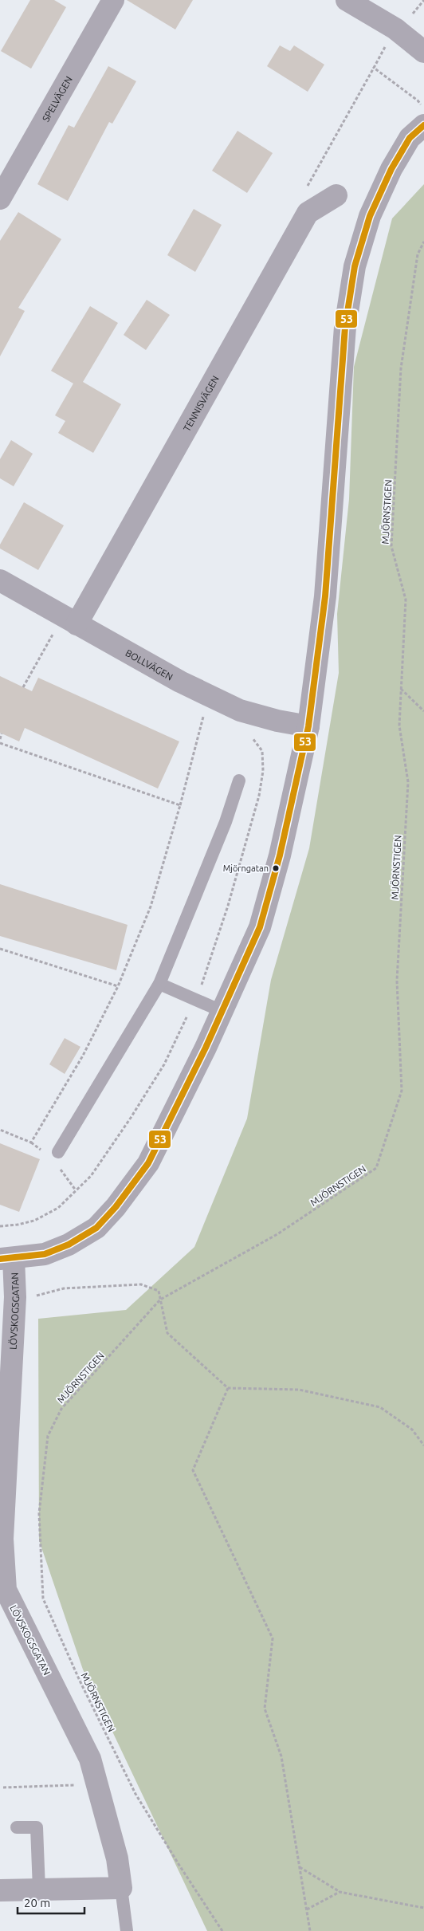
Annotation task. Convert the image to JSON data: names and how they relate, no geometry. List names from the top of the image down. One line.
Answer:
{"streets":{"street":["SPELVÄGEN","TENNISVÄGEN","BOLLVÄGEN","LÖVSKOGSGATAN"],"path":["MJÖRNSTIGEN"]},"crossings":[["TENNISVÄGEN","BOLLVÄGEN"]],"places":["Mjörngatan"],"lines":["transit line 53"],"scale_bar":"20 m"}
